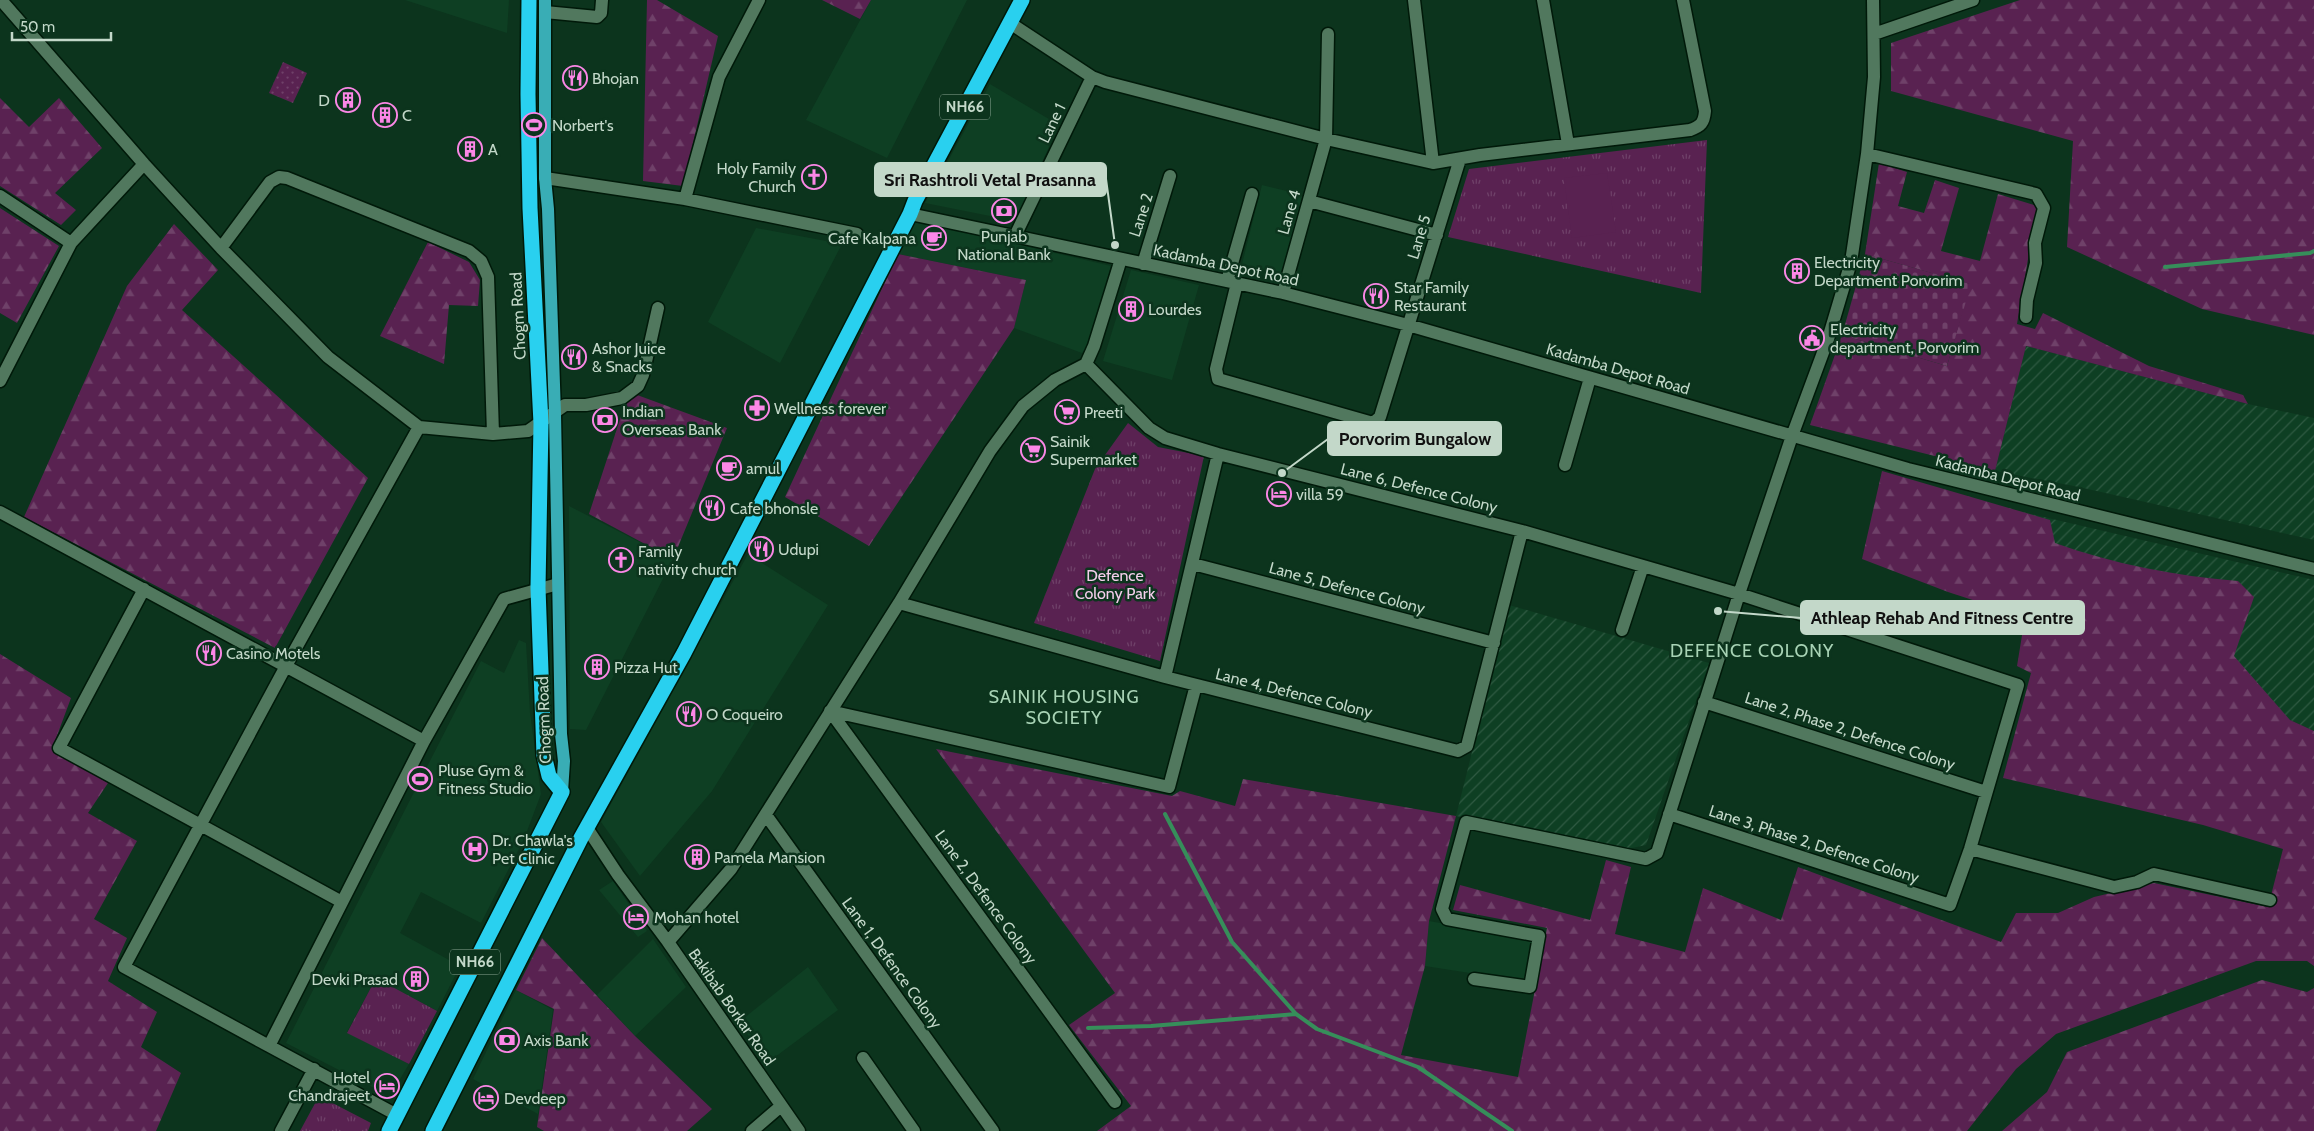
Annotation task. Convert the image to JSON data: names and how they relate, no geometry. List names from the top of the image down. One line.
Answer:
{"streets":{"highway":["NH66","Chogm Road"],"street":["Lane 1","Lane 4","Lane 2","Lane 5","Kadamba Depot Road","Lane 6, Defence Colony","Lane 5, Defence Colony","Lane 4, Defence Colony","Lane 2, Phase 2, Defence Colony","Lane 3, Phase 2, Defence Colony","Lane 2, Defence Colony","Lane 1, Defence Colony","Bakibab Borkar Road"]},"crossings":[["NH66","Kadamba Depot Road"],["NH66","Chogm Road"],["NH66","Bakibab Borkar Road"],["Lane 1","Kadamba Depot Road"],["Lane 4","Kadamba Depot Road"],["Lane 2","Kadamba Depot Road"],["Lane 5","Kadamba Depot Road"],["Lane 6, Defence Colony","Lane 4, Defence Colony"],["Lane 6, Defence Colony","Lane 2, Phase 2, Defence Colony"],["Lane 5, Defence Colony","Lane 4, Defence Colony"]],"districts":["DEFENCE COLONY","SAINIK HOUSING SOCIETY"],"parks":["Defence Colony Park"],"places":{"restaurant":["Bhojan","Star Family Restaurant","Ashor Juice & Snacks","Cafe bhonsle","Udupi","Casino Motels","O Coqueiro"],"building":["D","C","A","Electricity Department Porvorim","Lourdes","Pizza Hut","Pamela Mansion","Devki Prasad"],"sports":["Norbert's","Pluse Gym & Fitness Studio"],"church":["Holy Family Church","Family nativity church"],"bank":["Punjab National Bank","Indian Overseas Bank","Axis Bank"],"cafe":["Cafe Kalpana","amul"],"other":["Sri Rashtroli Vetal Prasanna","Porvorim Bungalow","Athleap Rehab And Fitness Centre"],"public building":["Electricity department, Porvorim"],"pharmacy":["Wellness forever"],"supermarket":["Preeti","Sainik Supermarket"],"hotel":["villa 59","Mohan hotel","Hotel Chandrajeet","Devdeep"],"hospital":["Dr. Chawla's Pet Clinic"]},"scale_bar":"50 m"}
